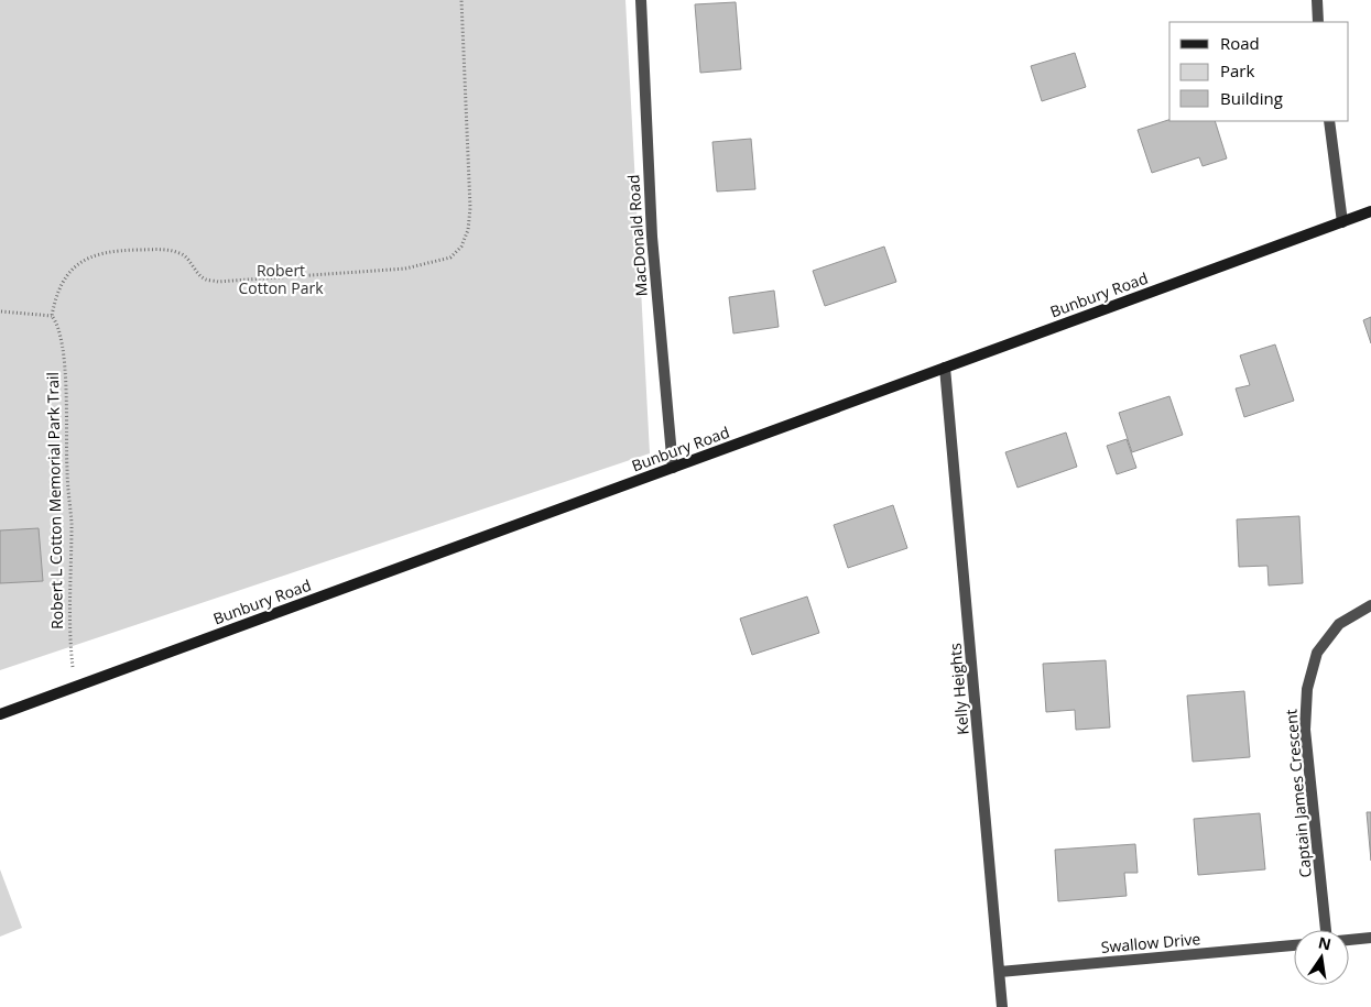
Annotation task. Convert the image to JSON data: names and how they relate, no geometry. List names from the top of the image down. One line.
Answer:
{"streets":{"main road":["Bunbury Road"],"street":["MacDonald Road","Kelly Heights","Captain James Crescent","Swallow Drive"],"path":["Robert L Cotton Memorial Park Trail"]},"crossings":[["MacDonald Road","Bunbury Road"],["Bunbury Road","Robert L Cotton Memorial Park Trail"],["Bunbury Road","Kelly Heights"],["Kelly Heights","Swallow Drive"]],"parks":["Robert Cotton Park"],"legend":["Road","Park","Building"],"north":"top"}
